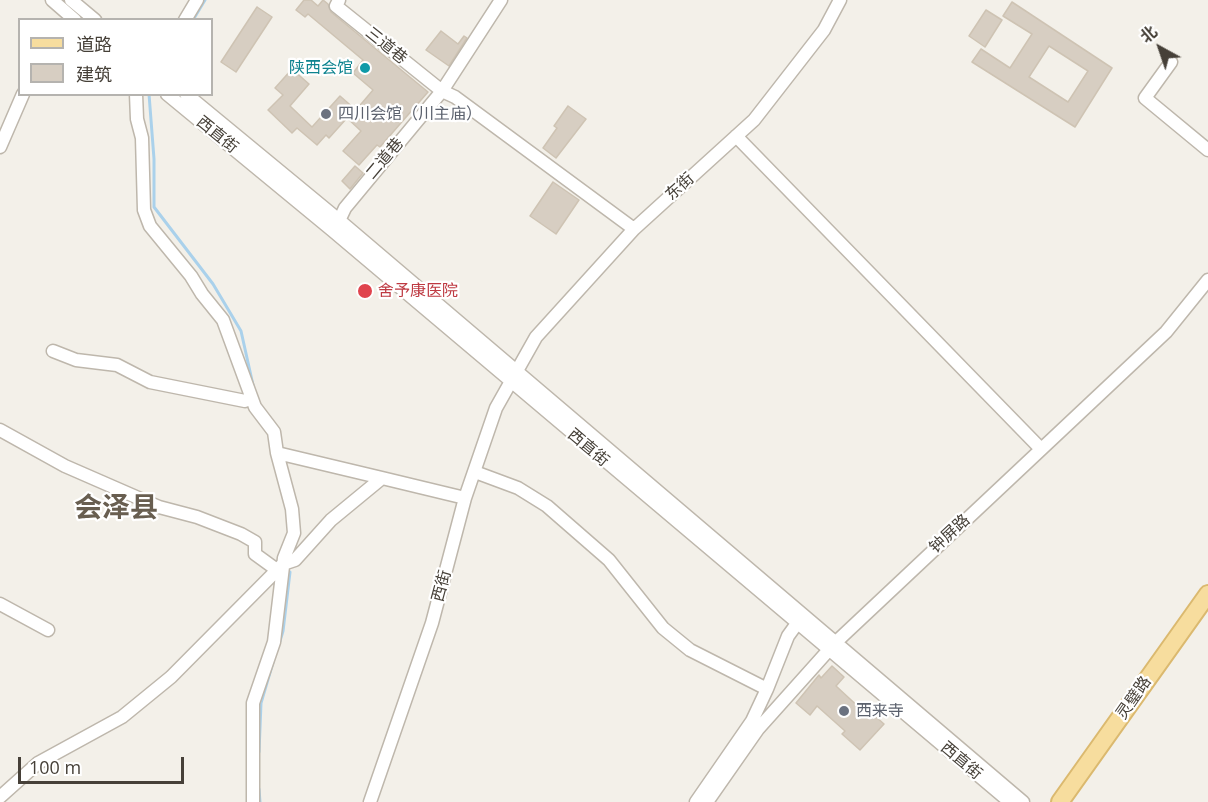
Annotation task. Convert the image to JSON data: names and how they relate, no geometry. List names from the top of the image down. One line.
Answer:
{"streets":{"main road":["灵璧路"],"street":["三道巷","西直街","二道巷","东街","钟屏路","西街"]},"crossings":[["三道巷","二道巷"],["西直街","二道巷"],["西直街","东街"],["西直街","钟屏路"],["西直街","西街"],["东街","西街"]],"districts":["会泽县"],"places":["陕西会馆","四川会馆（川主庙）","舍予康医院","西来寺"],"legend":["道路","建筑"],"scale_bar":"100 m","north":"top left"}
